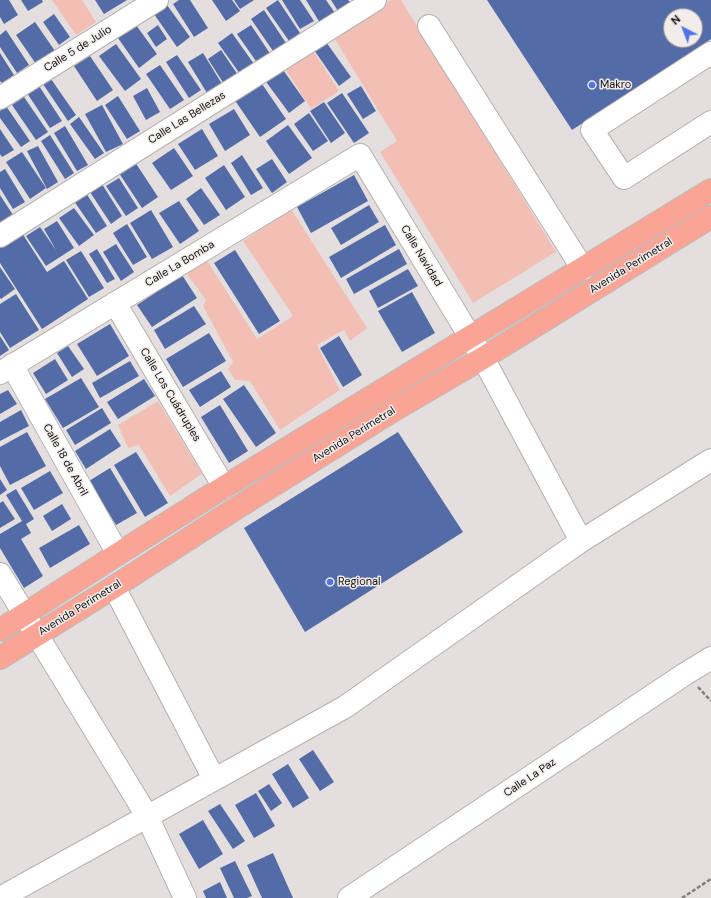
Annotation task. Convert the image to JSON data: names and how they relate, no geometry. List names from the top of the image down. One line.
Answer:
{"streets":{"main road":["Avenida Perimetral"],"street":["Calle 5 de Julio","Calle Las Bellezas","Calle Navidad","Calle La Bomba","Calle Los Cuádruples","Calle 18 de Abril","Calle La Paz"]},"crossings":[["Calle Navidad","Calle La Bomba"],["Calle Navidad","Avenida Perimetral"],["Calle La Bomba","Calle Los Cuádruples"],["Calle La Bomba","Calle 18 de Abril"],["Avenida Perimetral","Calle Los Cuádruples"],["Avenida Perimetral","Calle 18 de Abril"]],"places":["Makro","Regional"],"north":"top left"}
